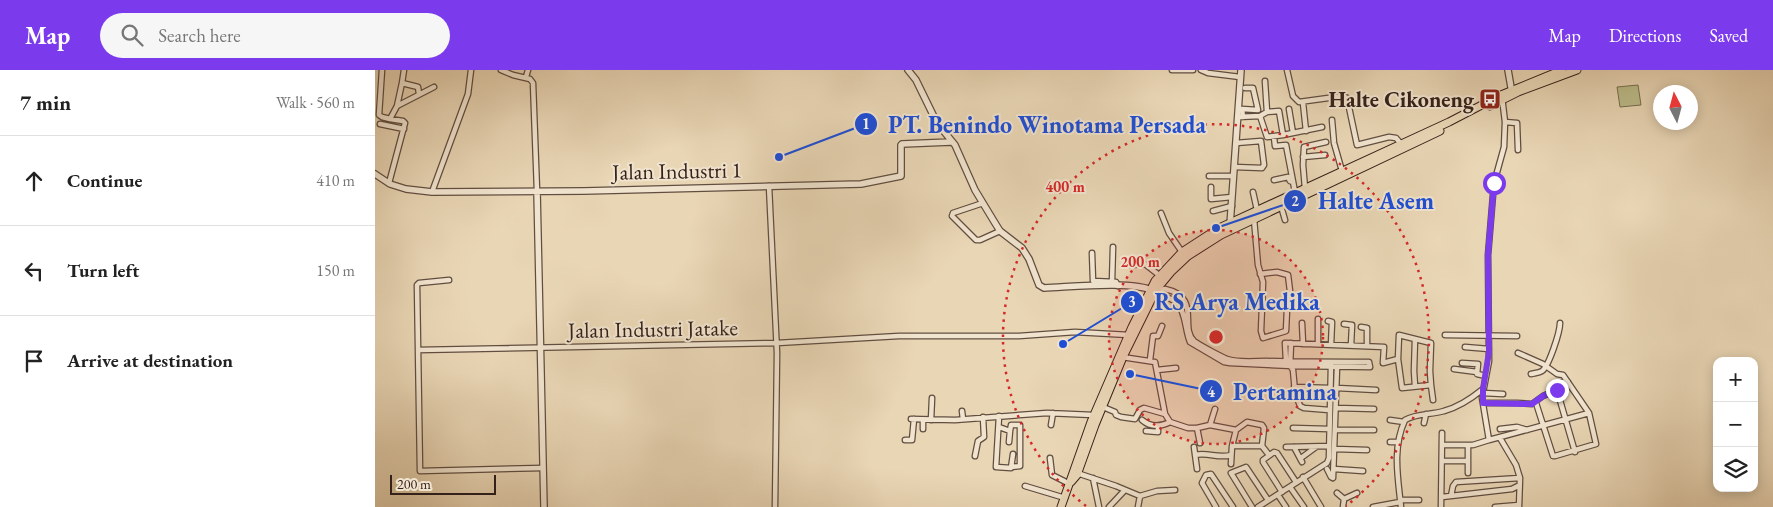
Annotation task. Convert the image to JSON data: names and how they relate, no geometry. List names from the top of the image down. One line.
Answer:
{"streets":{"street":["Jalan Industri 1","Jalan Industri Jatake"]},"places":{"bus stop":["Halte Cikoneng"],"other":["PT. Benindo Winotama Persada","Halte Asem","RS Arya Medika","Pertamina"]},"scale_bar":"200 m","north":"top","page":{"header":"Map","search":"Search here","nav":["Map","Directions","Saved"],"heading":["7 min","Walk · 560 m"],"list":[["Continue","410 m"],["Turn left","150 m"],"Arrive at destination"],"map_buttons":["+","−"],"scale":"200 m"},"rings":["400 m","200 m"]}
